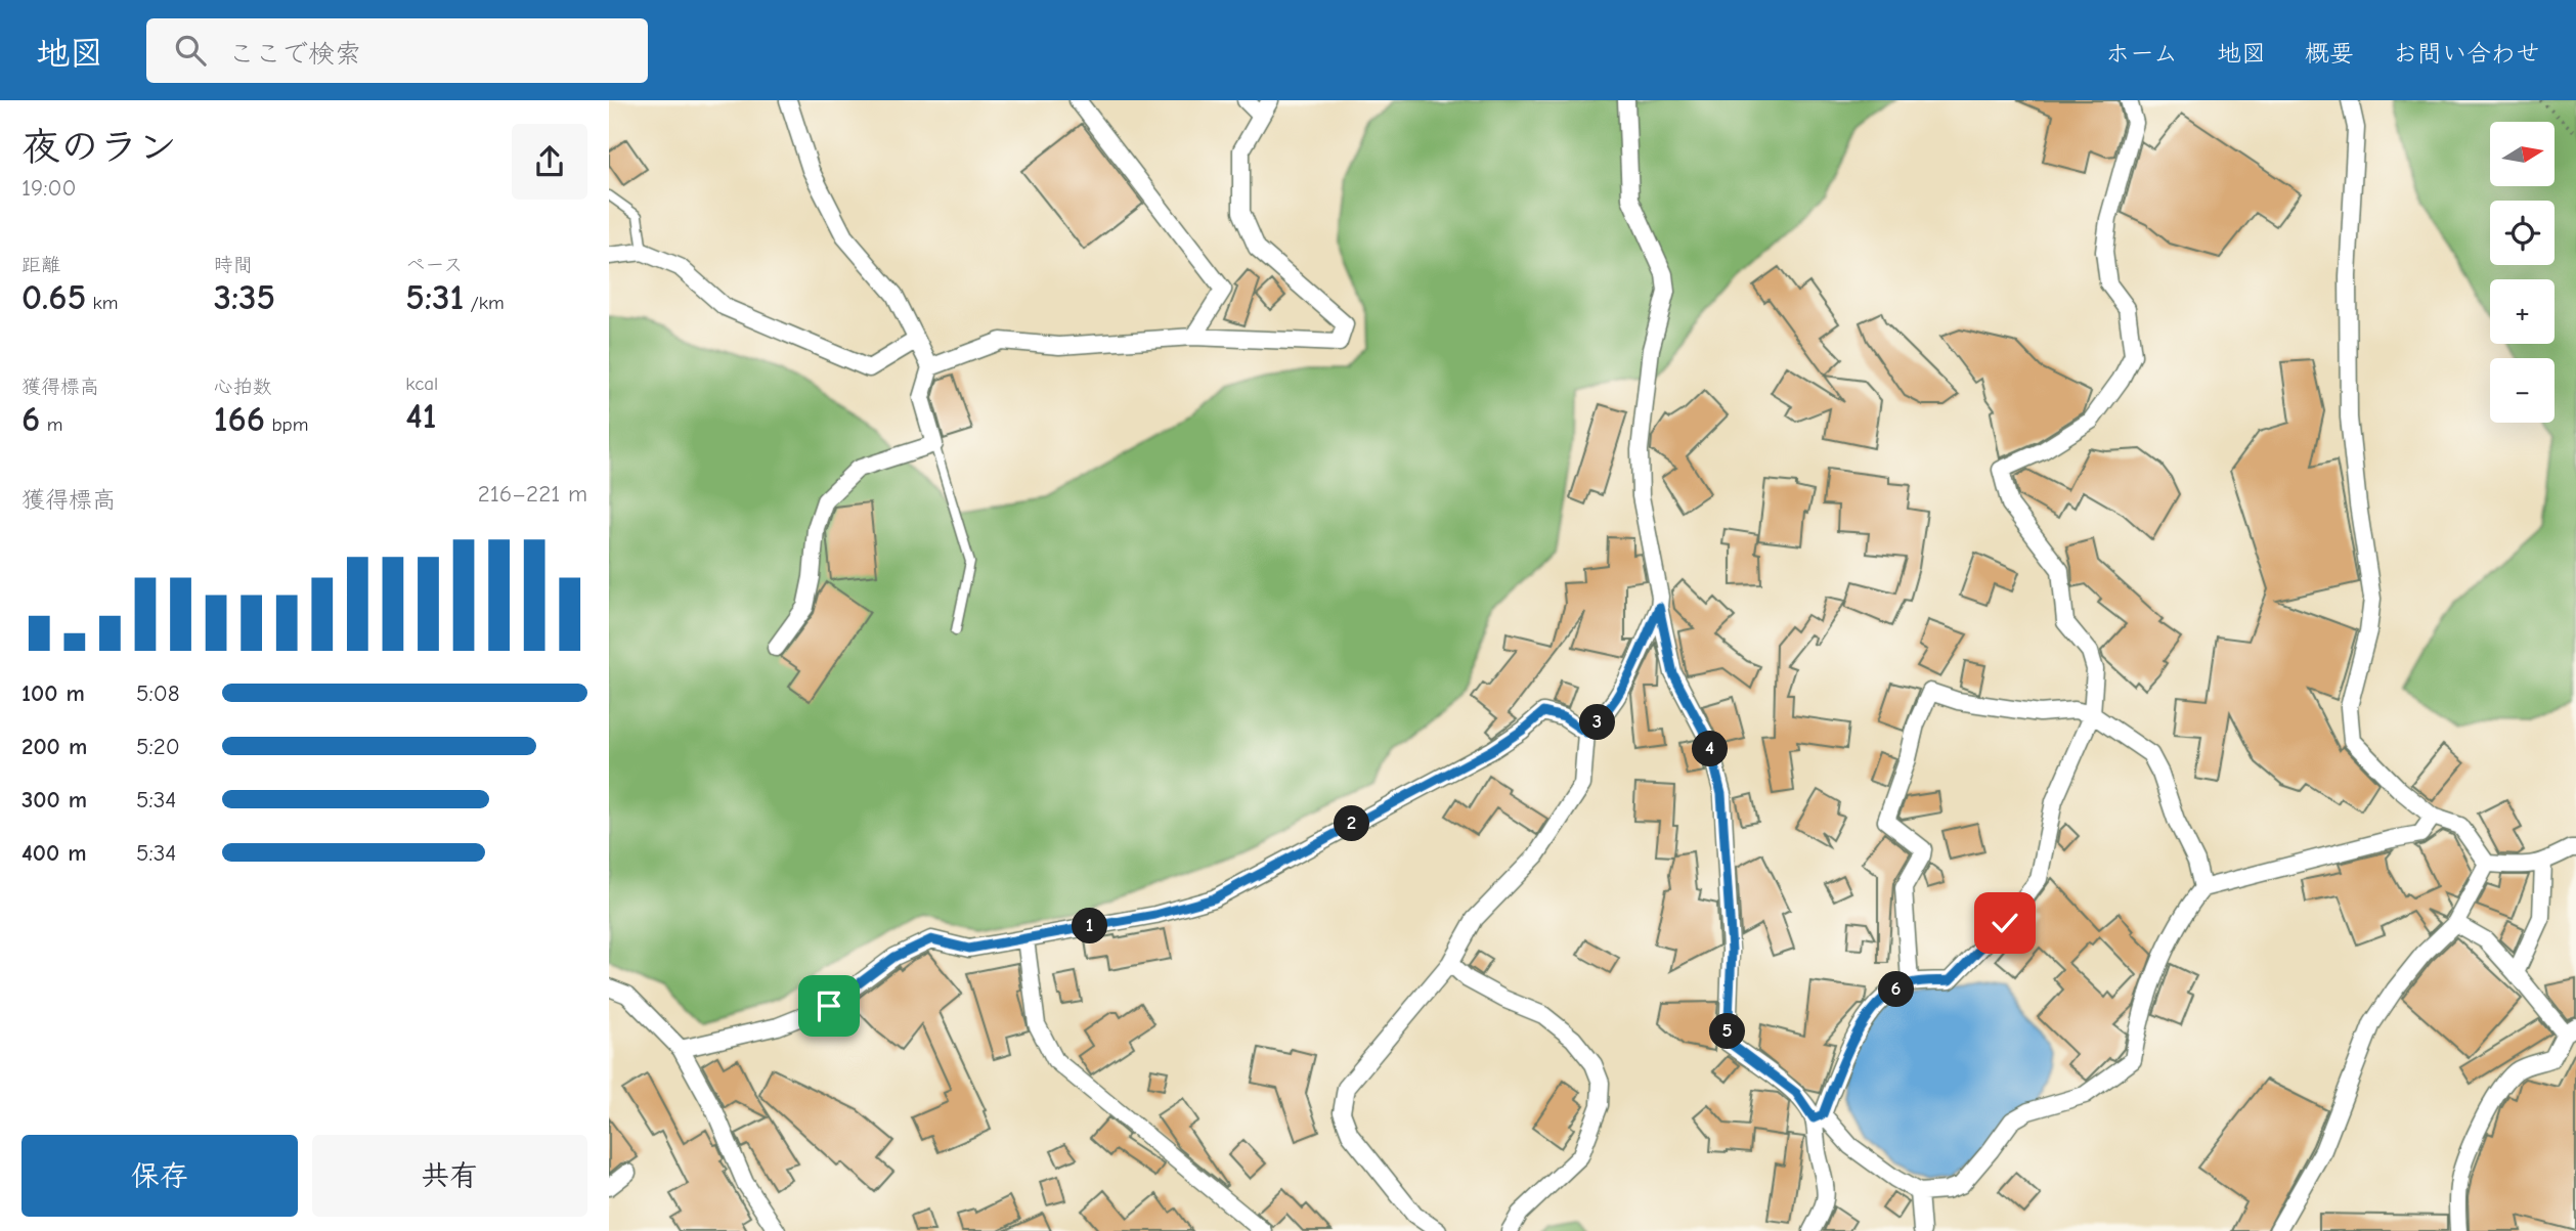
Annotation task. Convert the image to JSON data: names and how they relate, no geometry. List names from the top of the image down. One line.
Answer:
{"north":"right","page":{"header":"地図","search":"ここで検索","nav":["ホーム","地図","概要","お問い合わせ"],"heading":["夜のラン","19:00"],"map_buttons":["+","−"],"stats":[["距離","0.65 km"],["時間","3:35"],["ペース","5:31 /km"],["獲得標高","6 m"],["心拍数","166 bpm"],["kcal","41"]],"chart":["獲得標高","216–221 m"],"list":[{"name":"100 m","note":"5:08"},{"name":"200 m","note":"5:20"},{"name":"300 m","note":"5:34"},{"name":"400 m","note":"5:34"}],"pins":["3","4","2","1","6","5"],"buttons":["保存","共有"]}}
